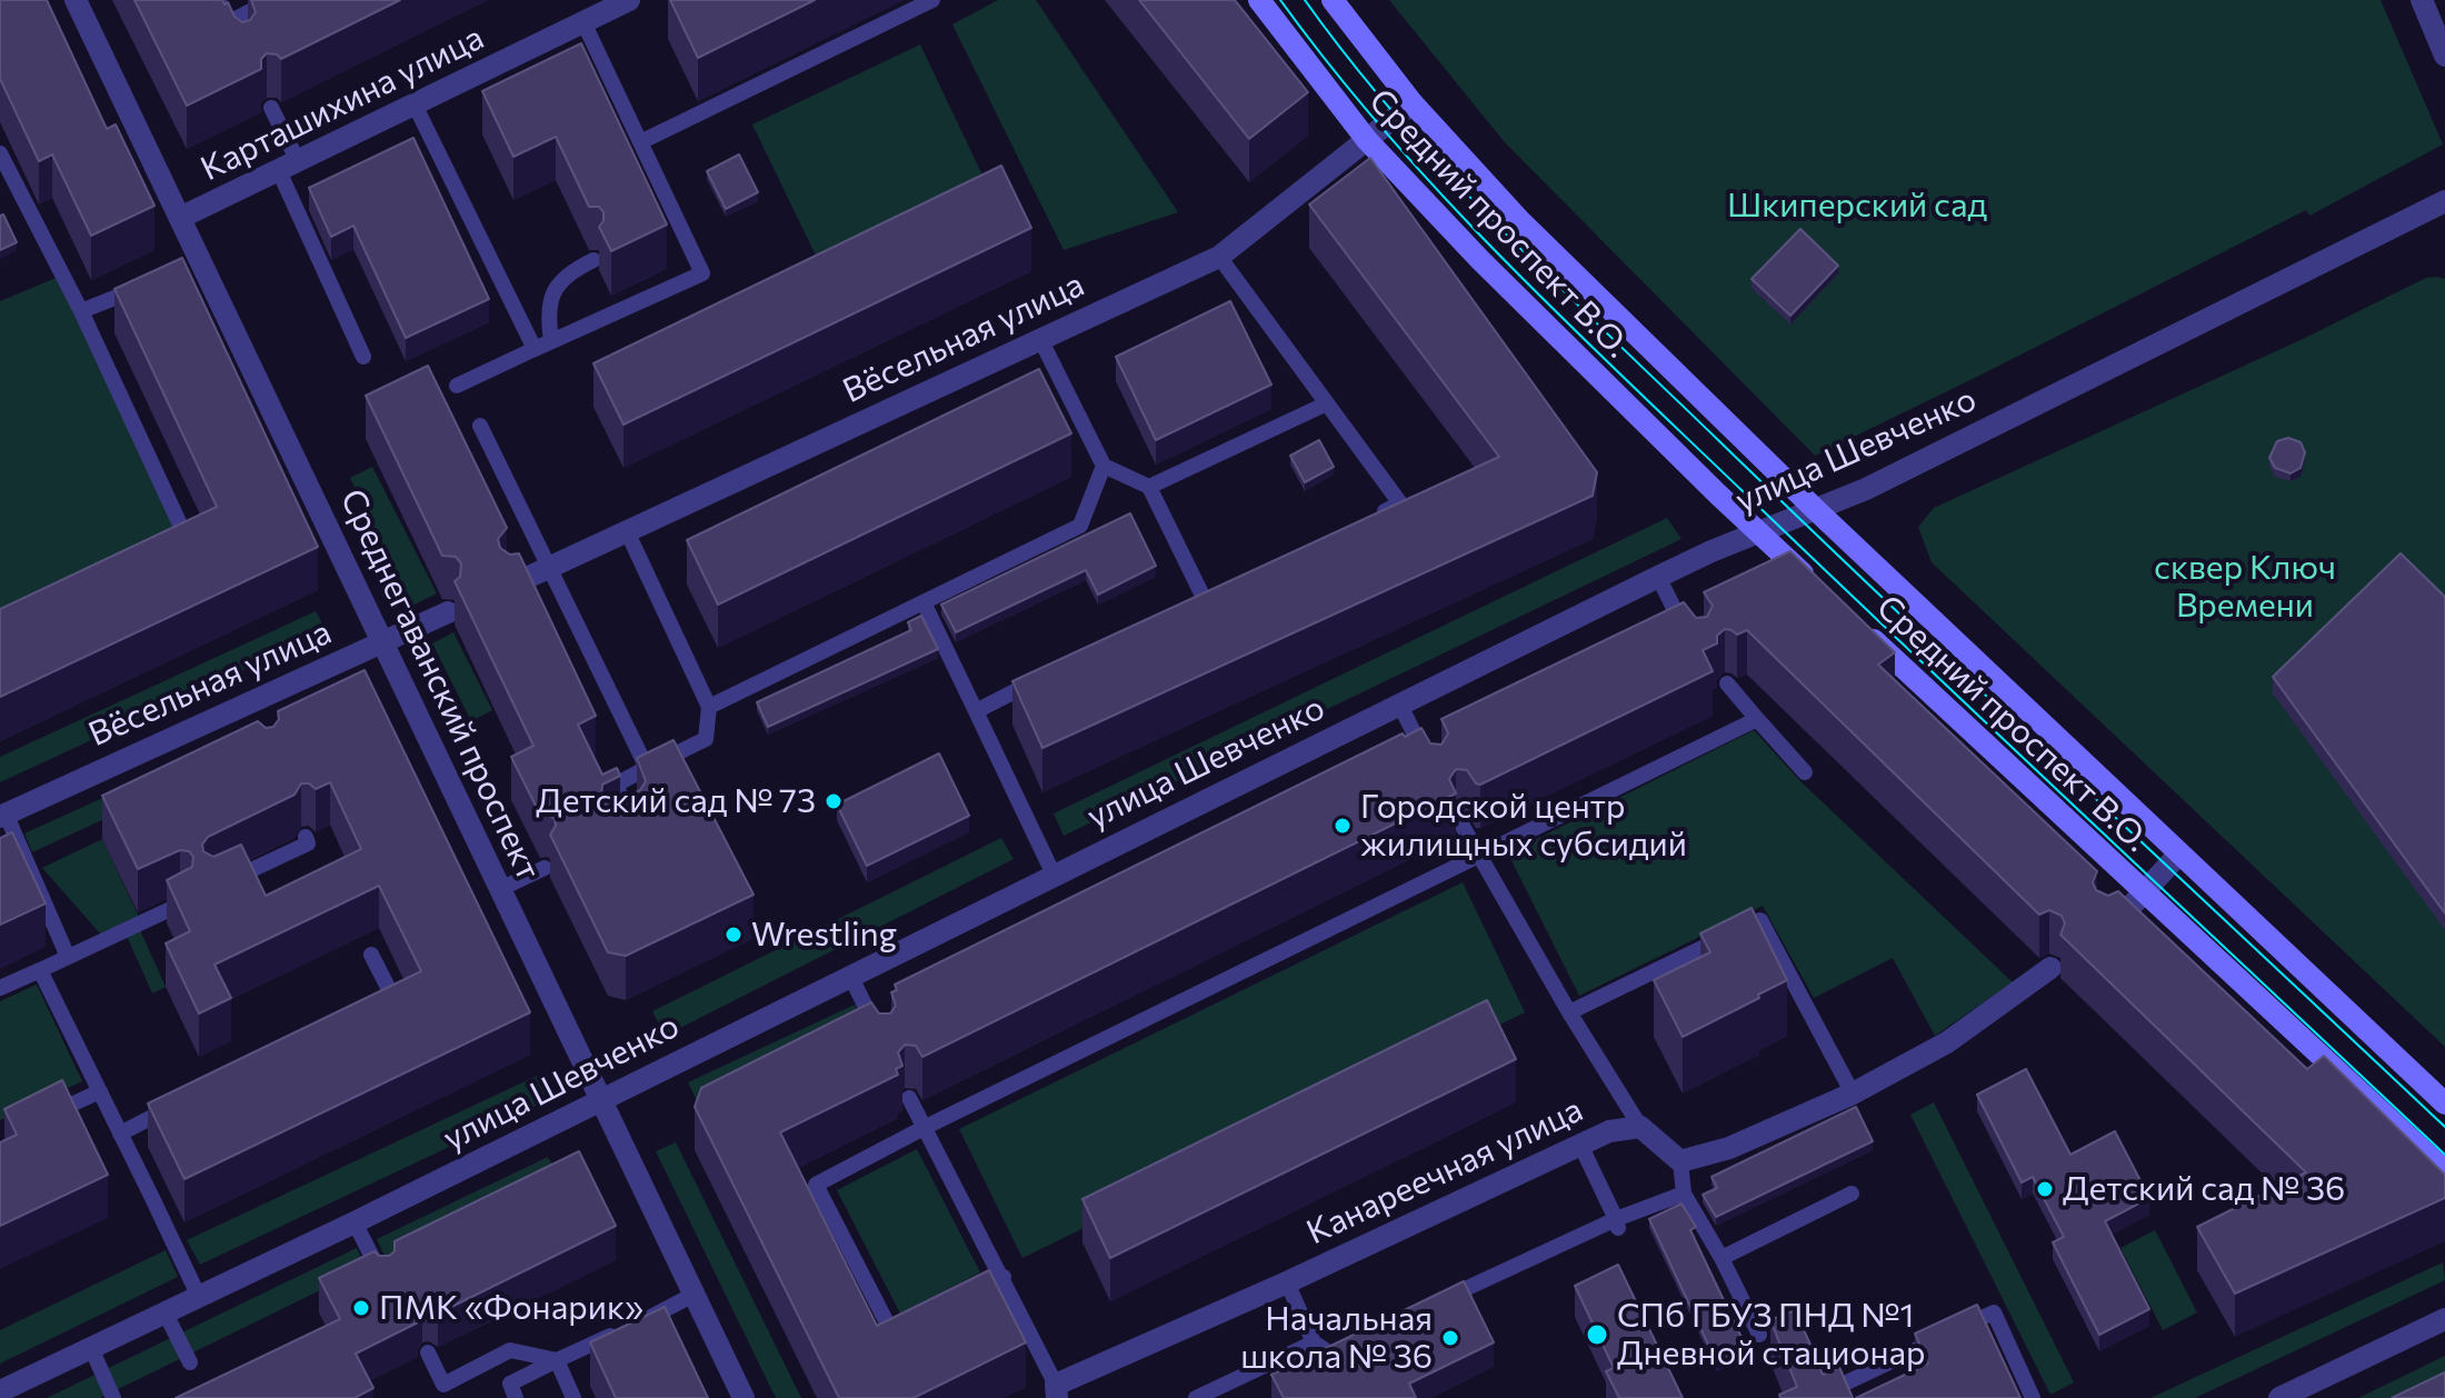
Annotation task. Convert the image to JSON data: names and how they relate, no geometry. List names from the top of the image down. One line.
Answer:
{"streets":{"main road":["Средний проспект В.О."],"street":["Карташихина улица","Вёсельная улица","улица Шевченко","Среднегаванский проспект","Канареечная улица"]},"crossings":[["Карташихина улица","Среднегаванский проспект"],["Средний проспект В.О.","Вёсельная улица"],["Средний проспект В.О.","улица Шевченко"],["Вёсельная улица","Среднегаванский проспект"],["улица Шевченко","Среднегаванский проспект"]],"parks":["Шкиперский сад","сквер Ключ Времени"],"places":["Детский сад № 73","Городской центр жилищных субсидий","Wrestling","Детский сад № 36","ПМК «Фонарик»","СПб ГБУЗ ПНД №1 Дневной стационар","Начальная школа № 36"]}
